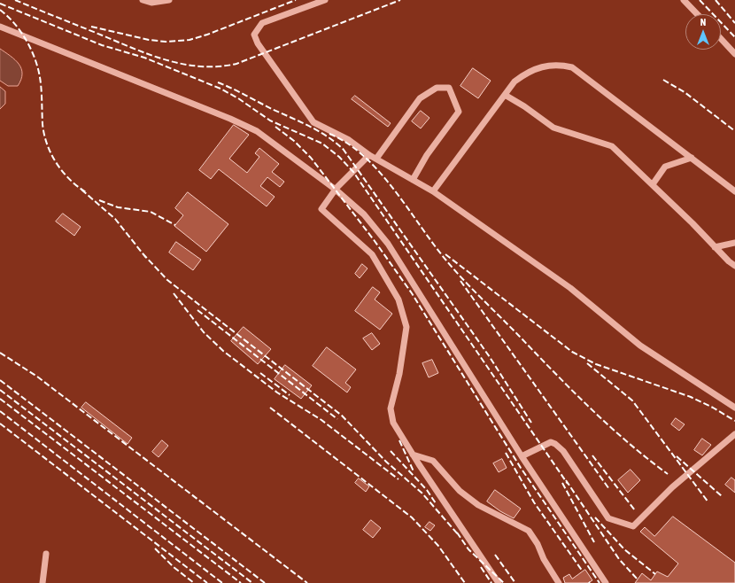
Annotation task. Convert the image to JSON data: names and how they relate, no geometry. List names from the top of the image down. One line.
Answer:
{"north":"top"}
